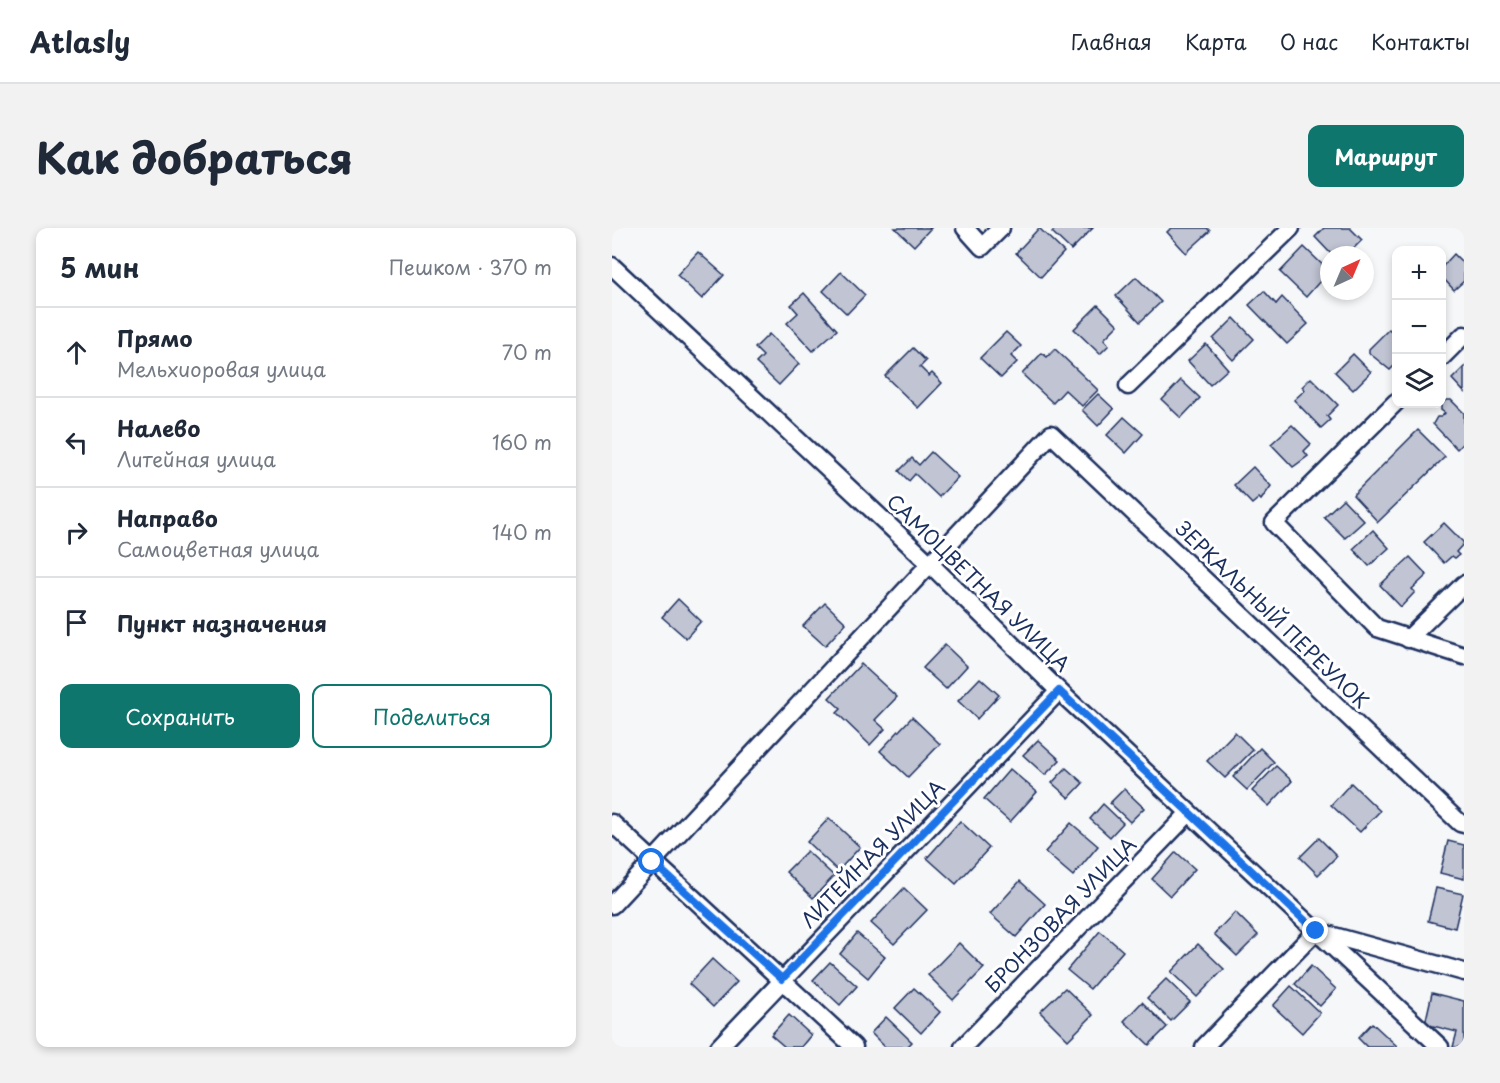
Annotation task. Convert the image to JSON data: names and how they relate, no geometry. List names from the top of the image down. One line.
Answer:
{"streets":{"street":["САМОЦВЕТНАЯ УЛИЦА","ЗЕРКАЛЬНЫЙ ПЕРЕУЛОК","ЛИТЕЙНАЯ УЛИЦА","БРОНЗОВАЯ УЛИЦА"]},"crossings":[["САМОЦВЕТНАЯ УЛИЦА","ЗЕРКАЛЬНЫЙ ПЕРЕУЛОК"],["САМОЦВЕТНАЯ УЛИЦА","ЛИТЕЙНАЯ УЛИЦА"],["САМОЦВЕТНАЯ УЛИЦА","БРОНЗОВАЯ УЛИЦА"]],"north":"top right","page":{"header":"Atlasly","nav":["Главная","Карта","О нас","Контакты"],"title":"Как добраться","buttons":["Маршрут",["Сохранить","Поделиться"]],"heading":["5 мин","Пешком · 370 m"],"map_buttons":["+","−"],"list":[["Прямо","Мельхиоровая улица","70 m"],["Налево","Литейная улица","160 m"],["Направо","Самоцветная улица","140 m"],"Пункт назначения"]}}
